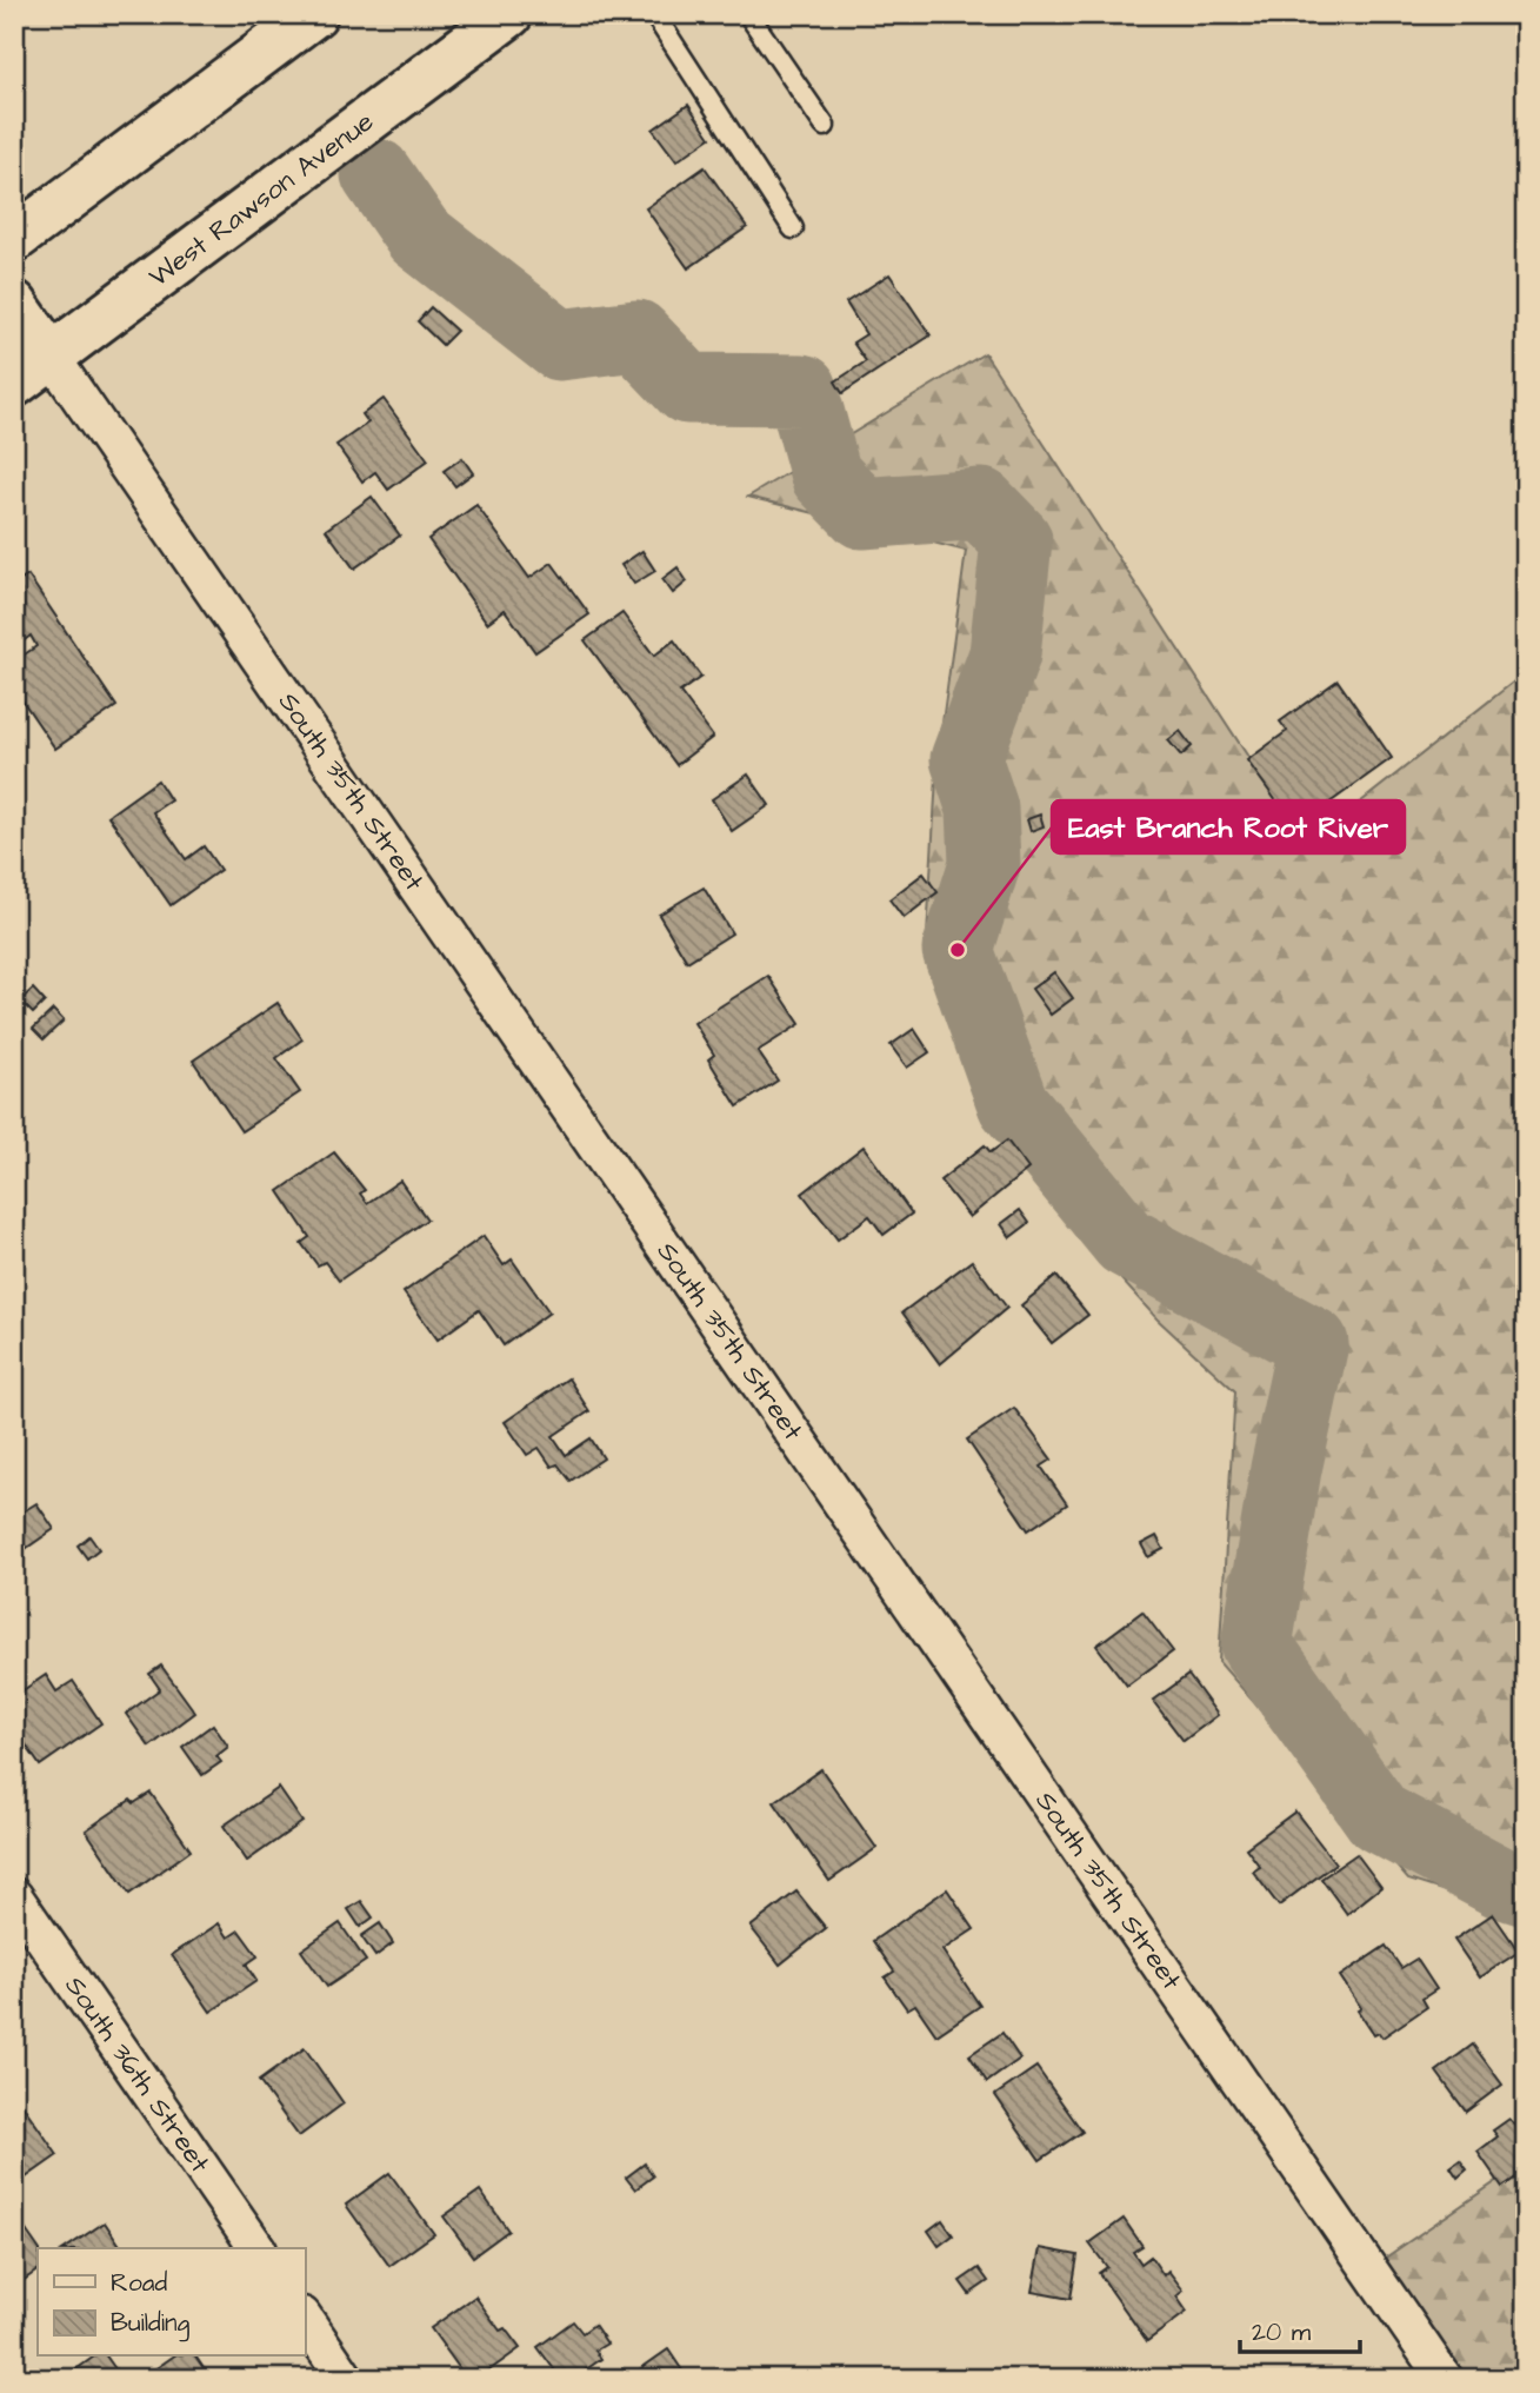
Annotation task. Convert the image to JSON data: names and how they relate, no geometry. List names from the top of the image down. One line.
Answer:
{"streets":{"main road":["West Rawson Avenue","South 35th Street"],"street":["South 36th Street"]},"crossings":[["West Rawson Avenue","South 35th Street"]],"places":["East Branch Root River"],"legend":["Road","Building"],"scale_bar":"20 m"}
